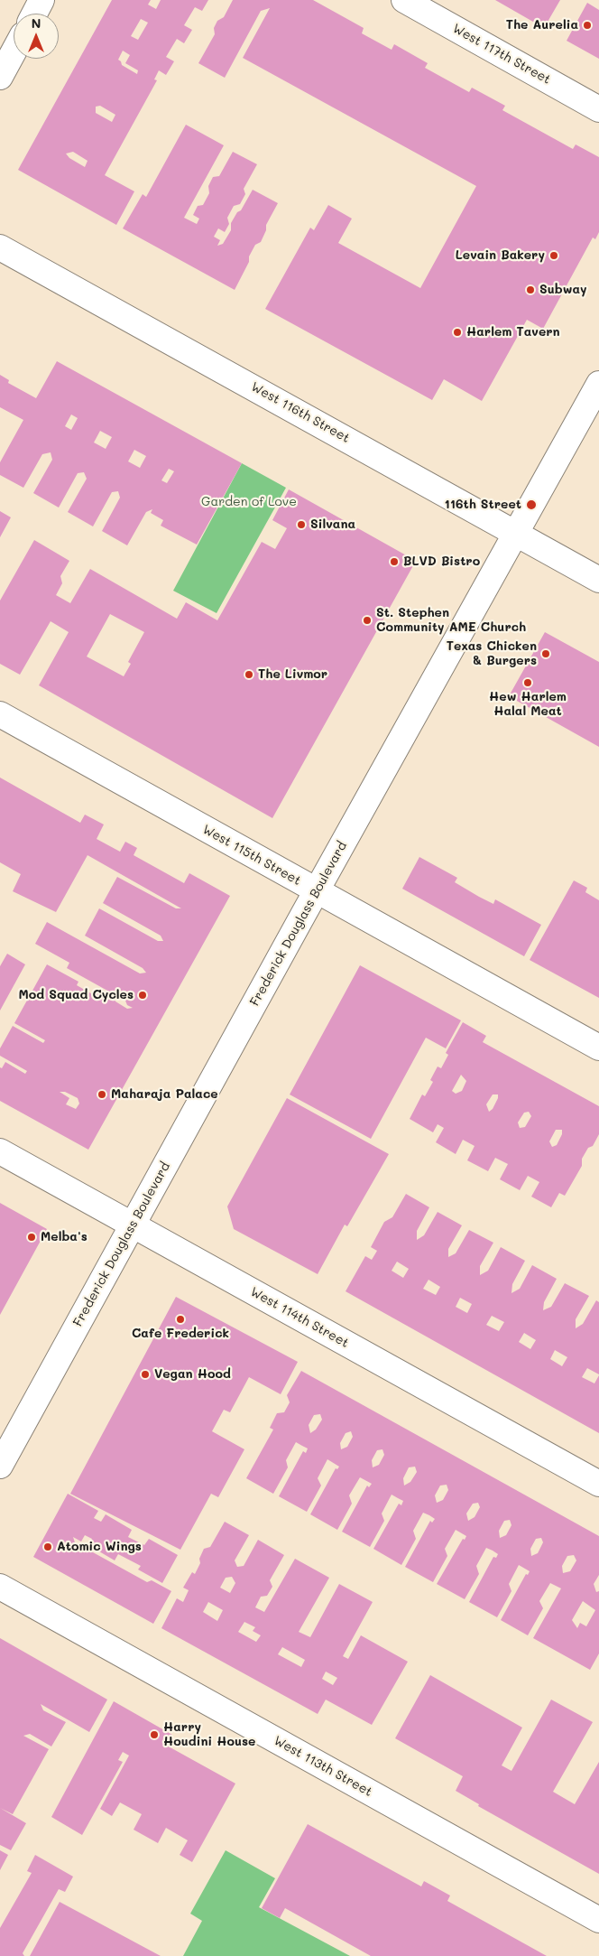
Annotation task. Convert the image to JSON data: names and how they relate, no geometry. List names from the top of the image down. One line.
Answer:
{"streets":{"street":["West 117th Street","West 116th Street","West 115th Street","Frederick Douglass Boulevard","West 114th Street","West 113th Street"]},"crossings":[["West 116th Street","Frederick Douglass Boulevard"],["West 115th Street","Frederick Douglass Boulevard"],["Frederick Douglass Boulevard","West 114th Street"]],"parks":["Garden of Love"],"places":["The Aurelia","Levain Bakery","Subway","Harlem Tavern","116th Street","Silvana","BLVD Bistro","St. Stephen Community AME Church","Texas Chicken & Burgers","The Livmor","Hew Harlem Halal Meat","Mod Squad Cycles","Maharaja Palace","Melba's","Cafe Frederick","Vegan Hood","Atomic Wings","Harry Houdini House"],"north":"top"}
